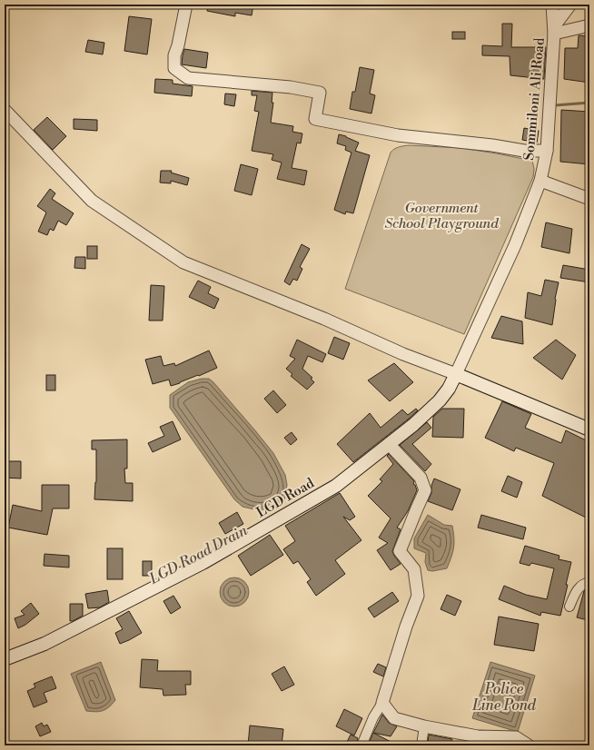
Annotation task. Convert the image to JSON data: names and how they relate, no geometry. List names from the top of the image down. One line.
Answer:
{"streets":{"main road":["LGD Road"],"street":["Sommiloni Ali Road"]},"crossings":[["Sommiloni Ali Road","LGD Road"]],"water":["LGD Road Drain","Police Line Pond"],"parks":["Government School Playground"]}
